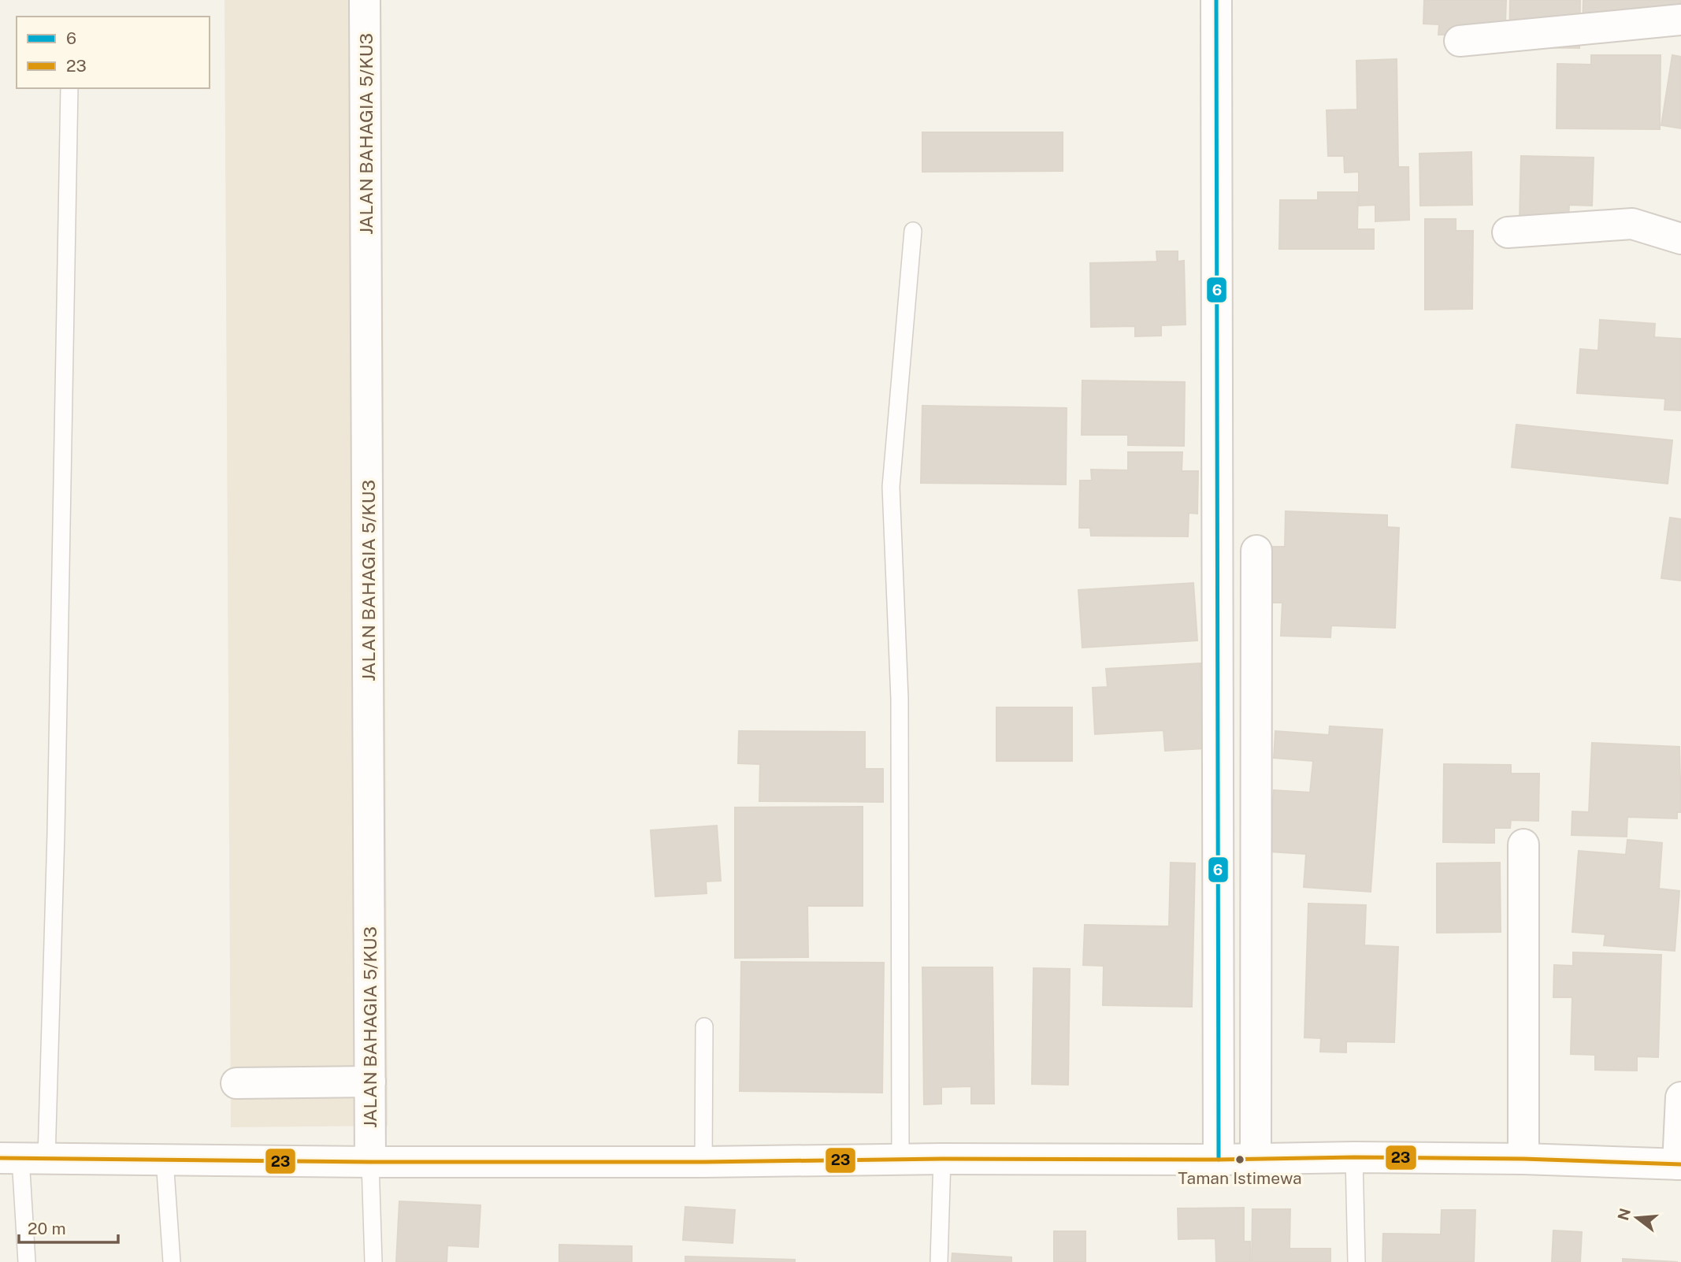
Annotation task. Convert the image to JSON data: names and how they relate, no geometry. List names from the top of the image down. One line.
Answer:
{"streets":{"street":["JALAN BAHAGIA 5/KU3"]},"places":["Taman Istimewa"],"lines":["transit line 6","transit line 23"],"legend":["6","23"],"scale_bar":"20 m","north":"left"}
